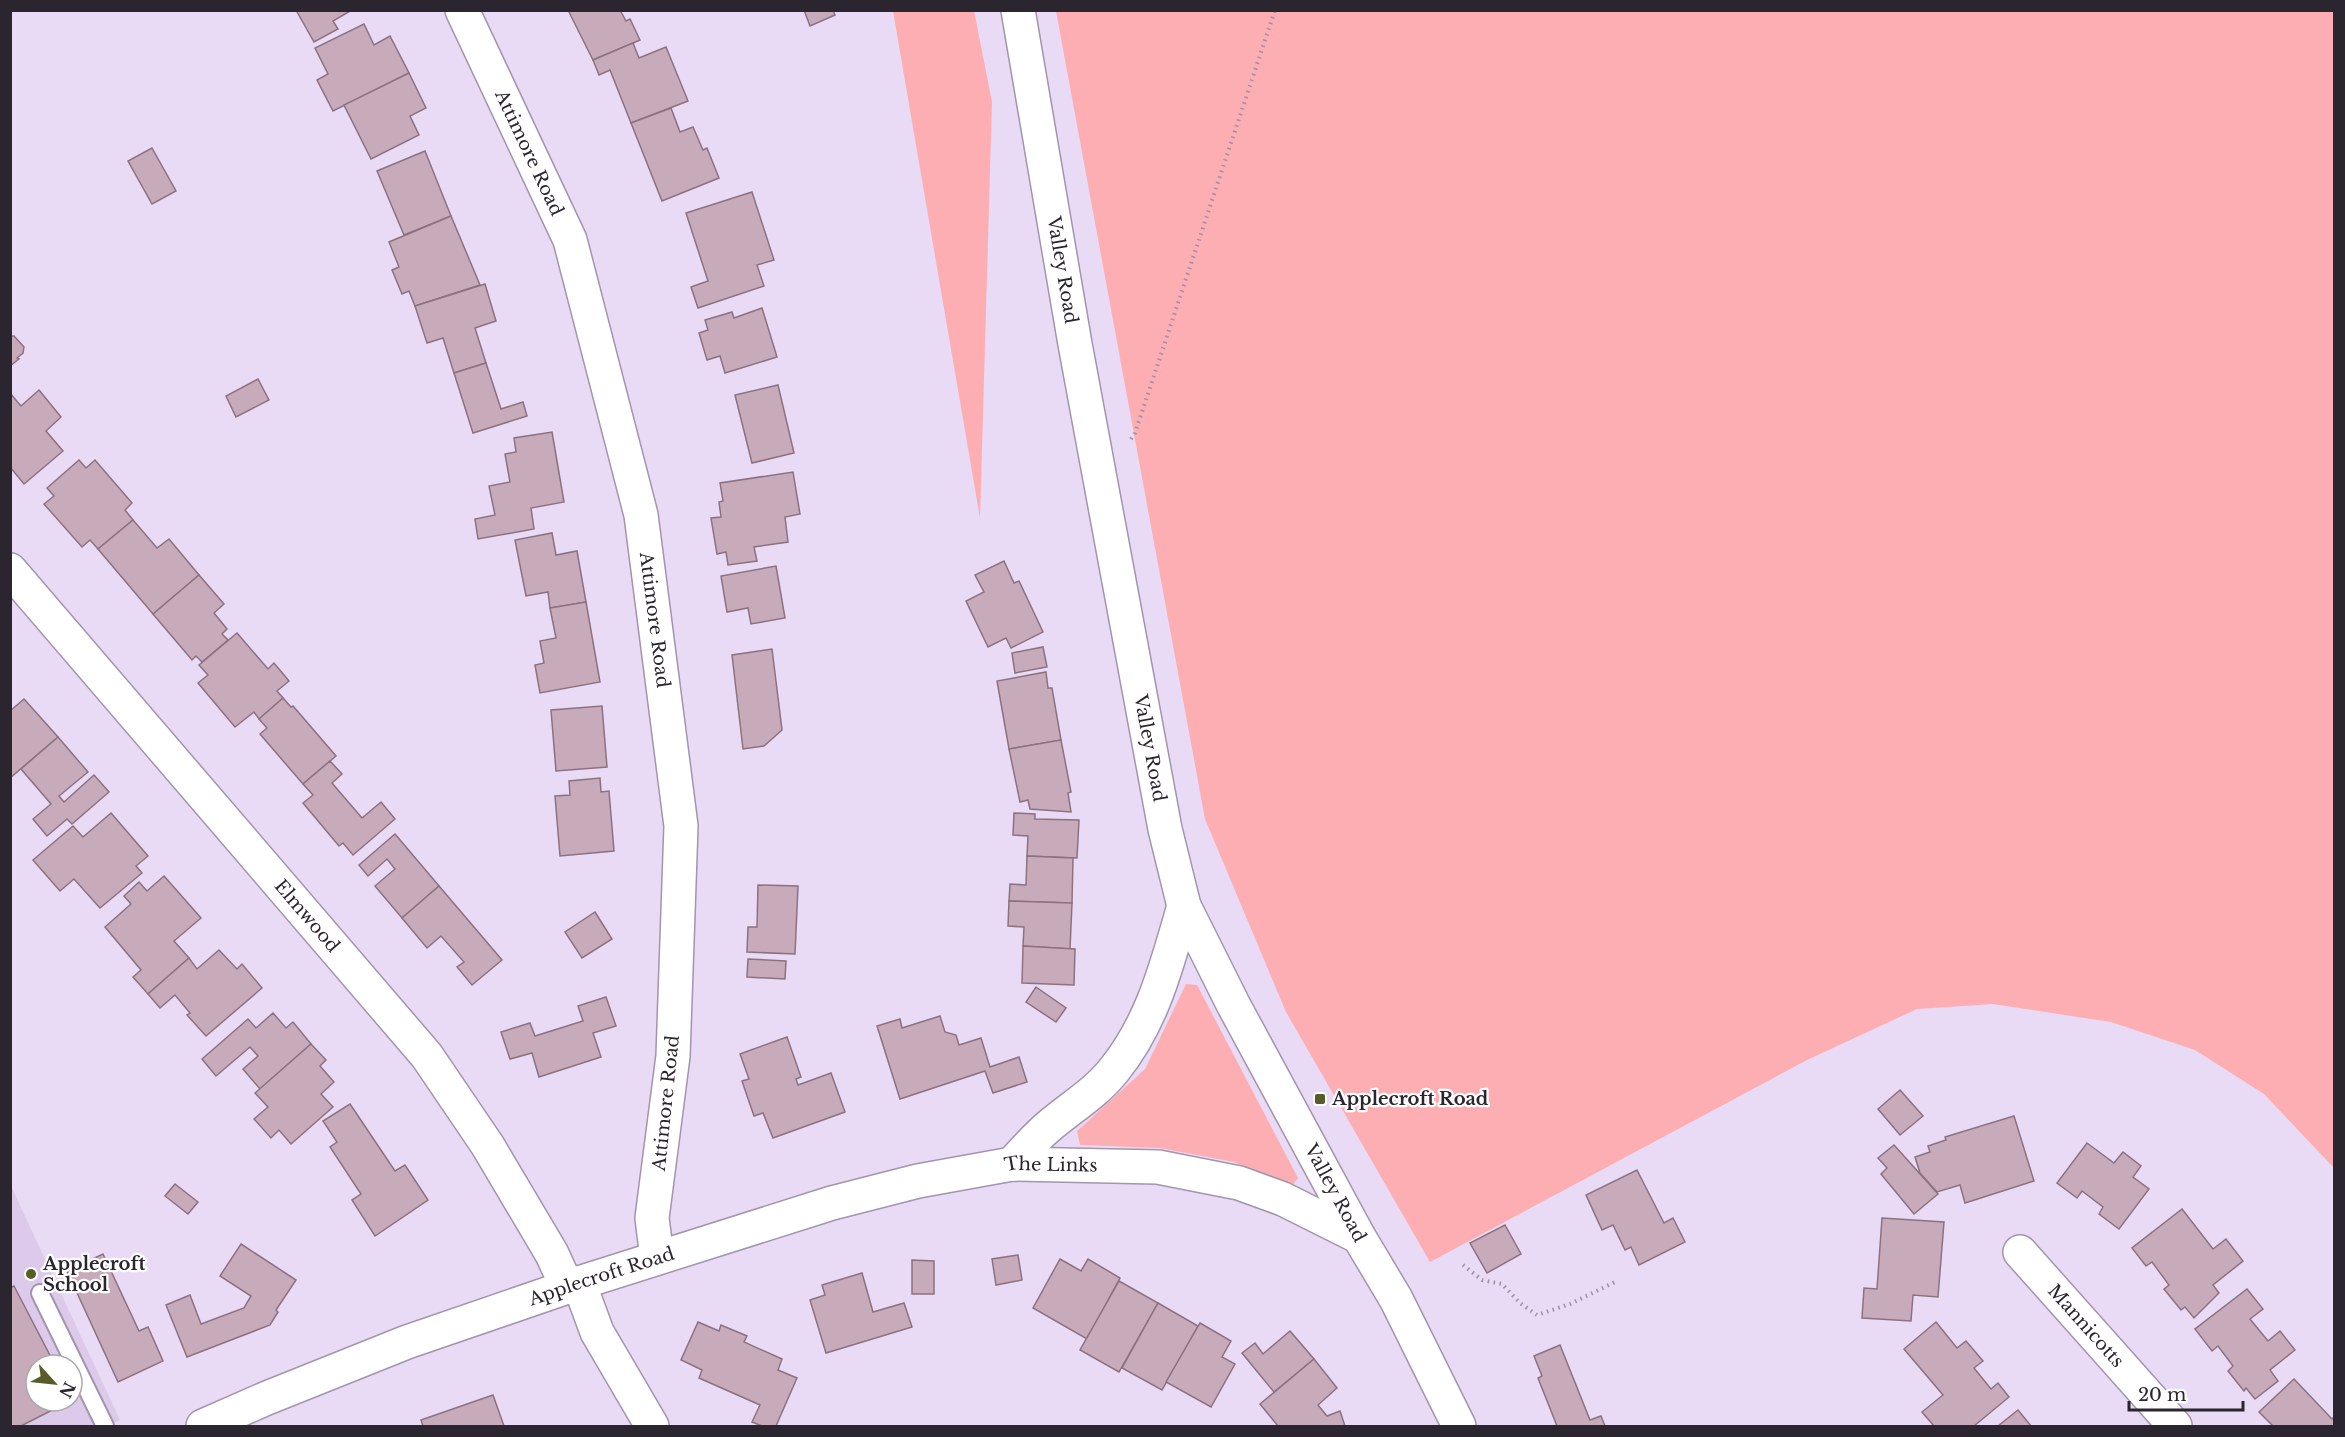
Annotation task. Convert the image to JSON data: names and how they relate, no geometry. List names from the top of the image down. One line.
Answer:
{"streets":{"street":["Attimore Road","Valley Road","Elmwood","The Links","Applecroft Road","Mannicotts"]},"crossings":[["Attimore Road","Applecroft Road"],["Valley Road","The Links"],["Elmwood","Applecroft Road"],["The Links","Applecroft Road"]],"places":{"transit":["Applecroft Road"],"other":["Applecroft School"]},"scale_bar":"20 m","north":"bottom right"}
